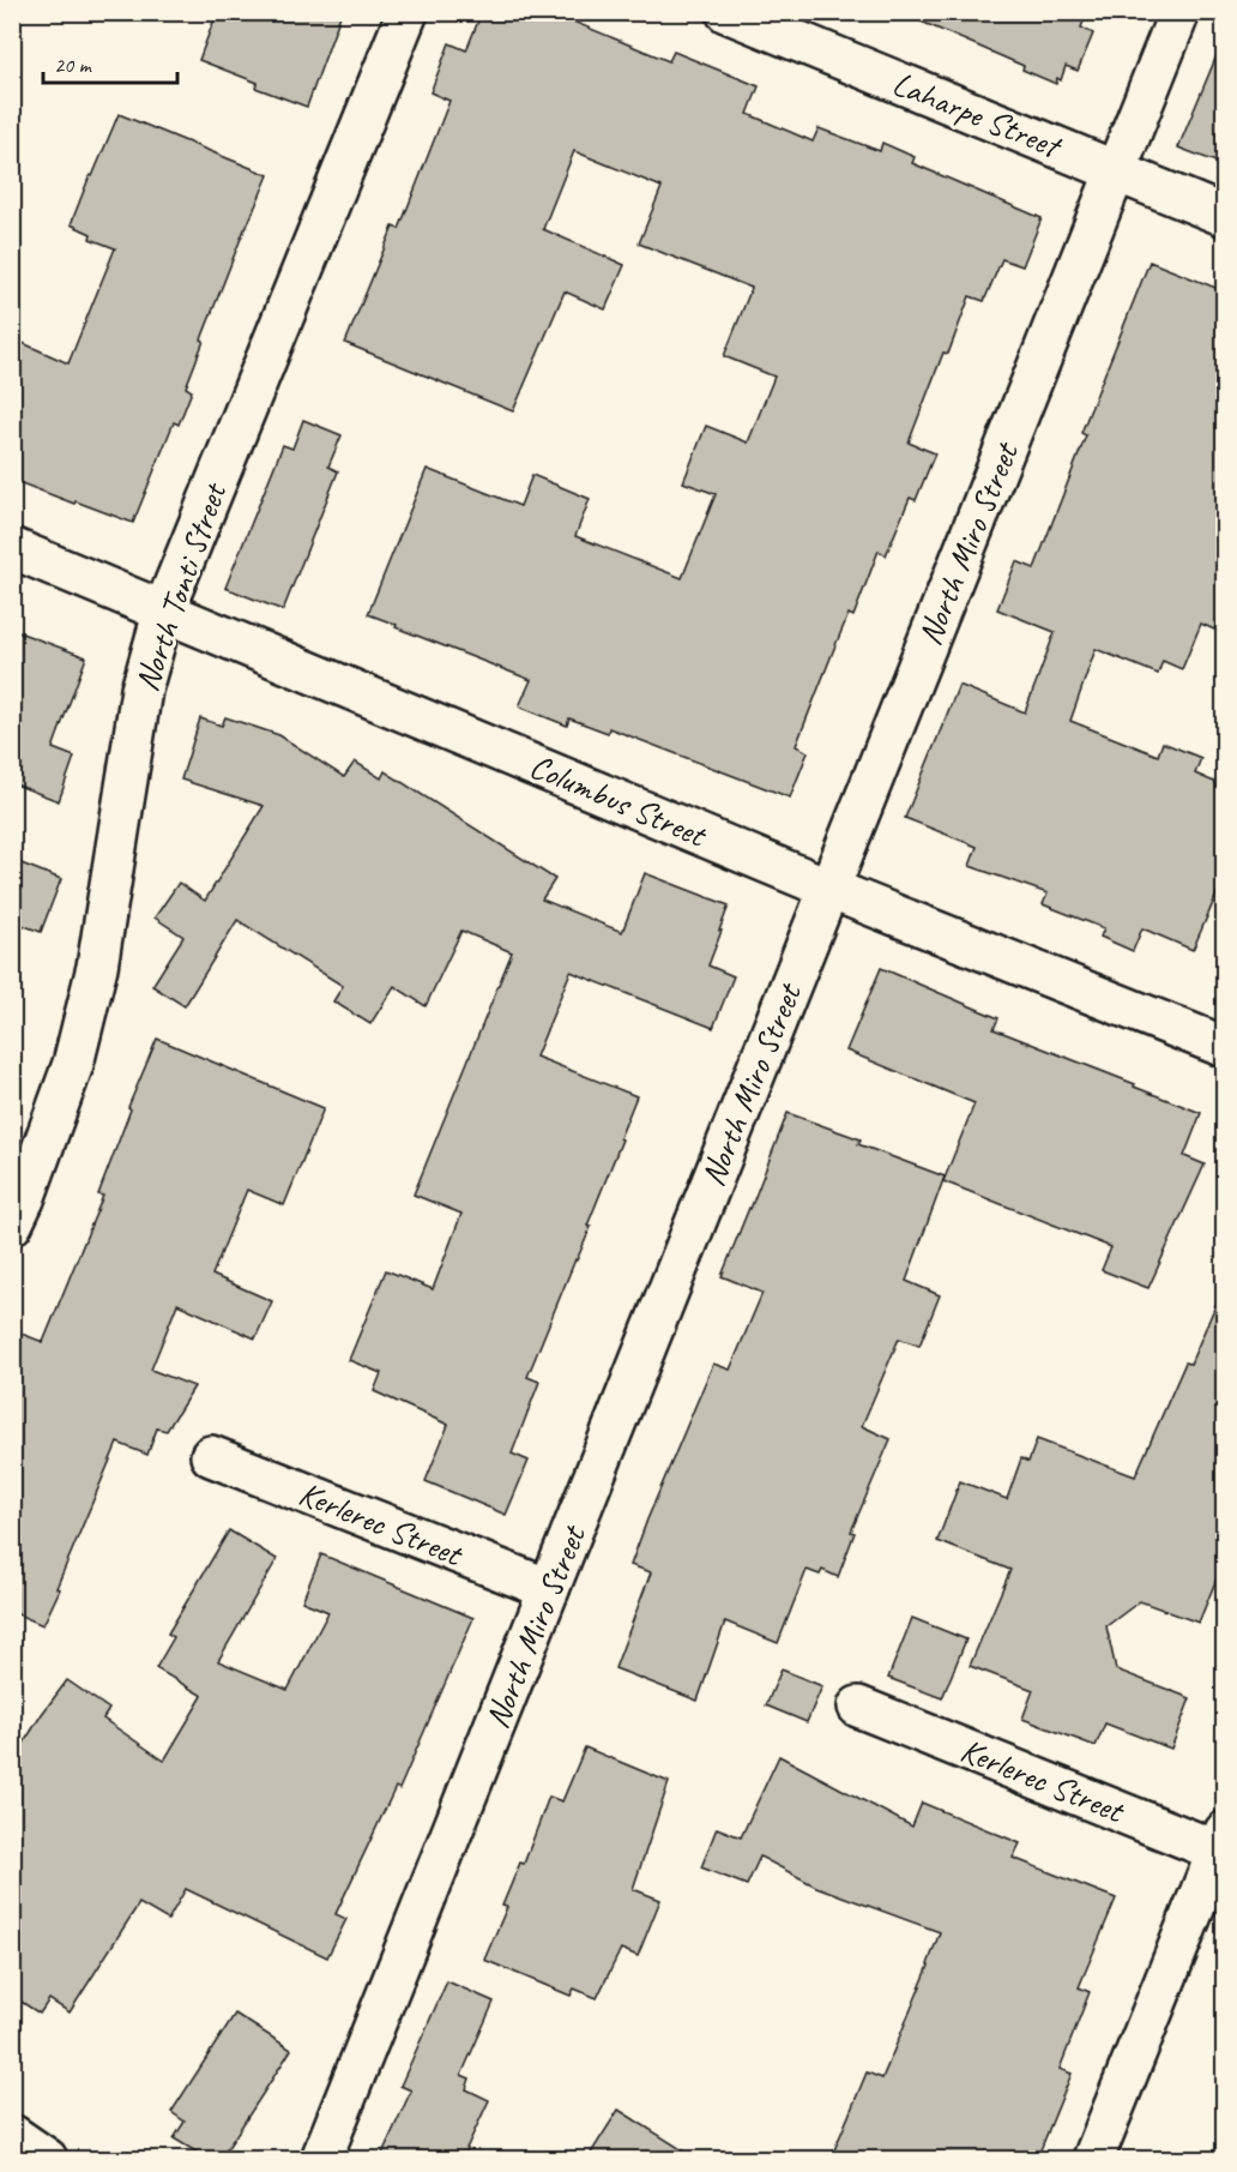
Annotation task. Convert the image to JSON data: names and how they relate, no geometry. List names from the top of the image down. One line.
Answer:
{"streets":{"street":["Laharpe Street","North Miro Street","North Tonti Street","Columbus Street","Kerlerec Street"]},"crossings":[["Laharpe Street","North Miro Street"],["North Miro Street","Columbus Street"],["North Miro Street","Kerlerec Street"],["North Tonti Street","Columbus Street"]],"scale_bar":"20 m"}
